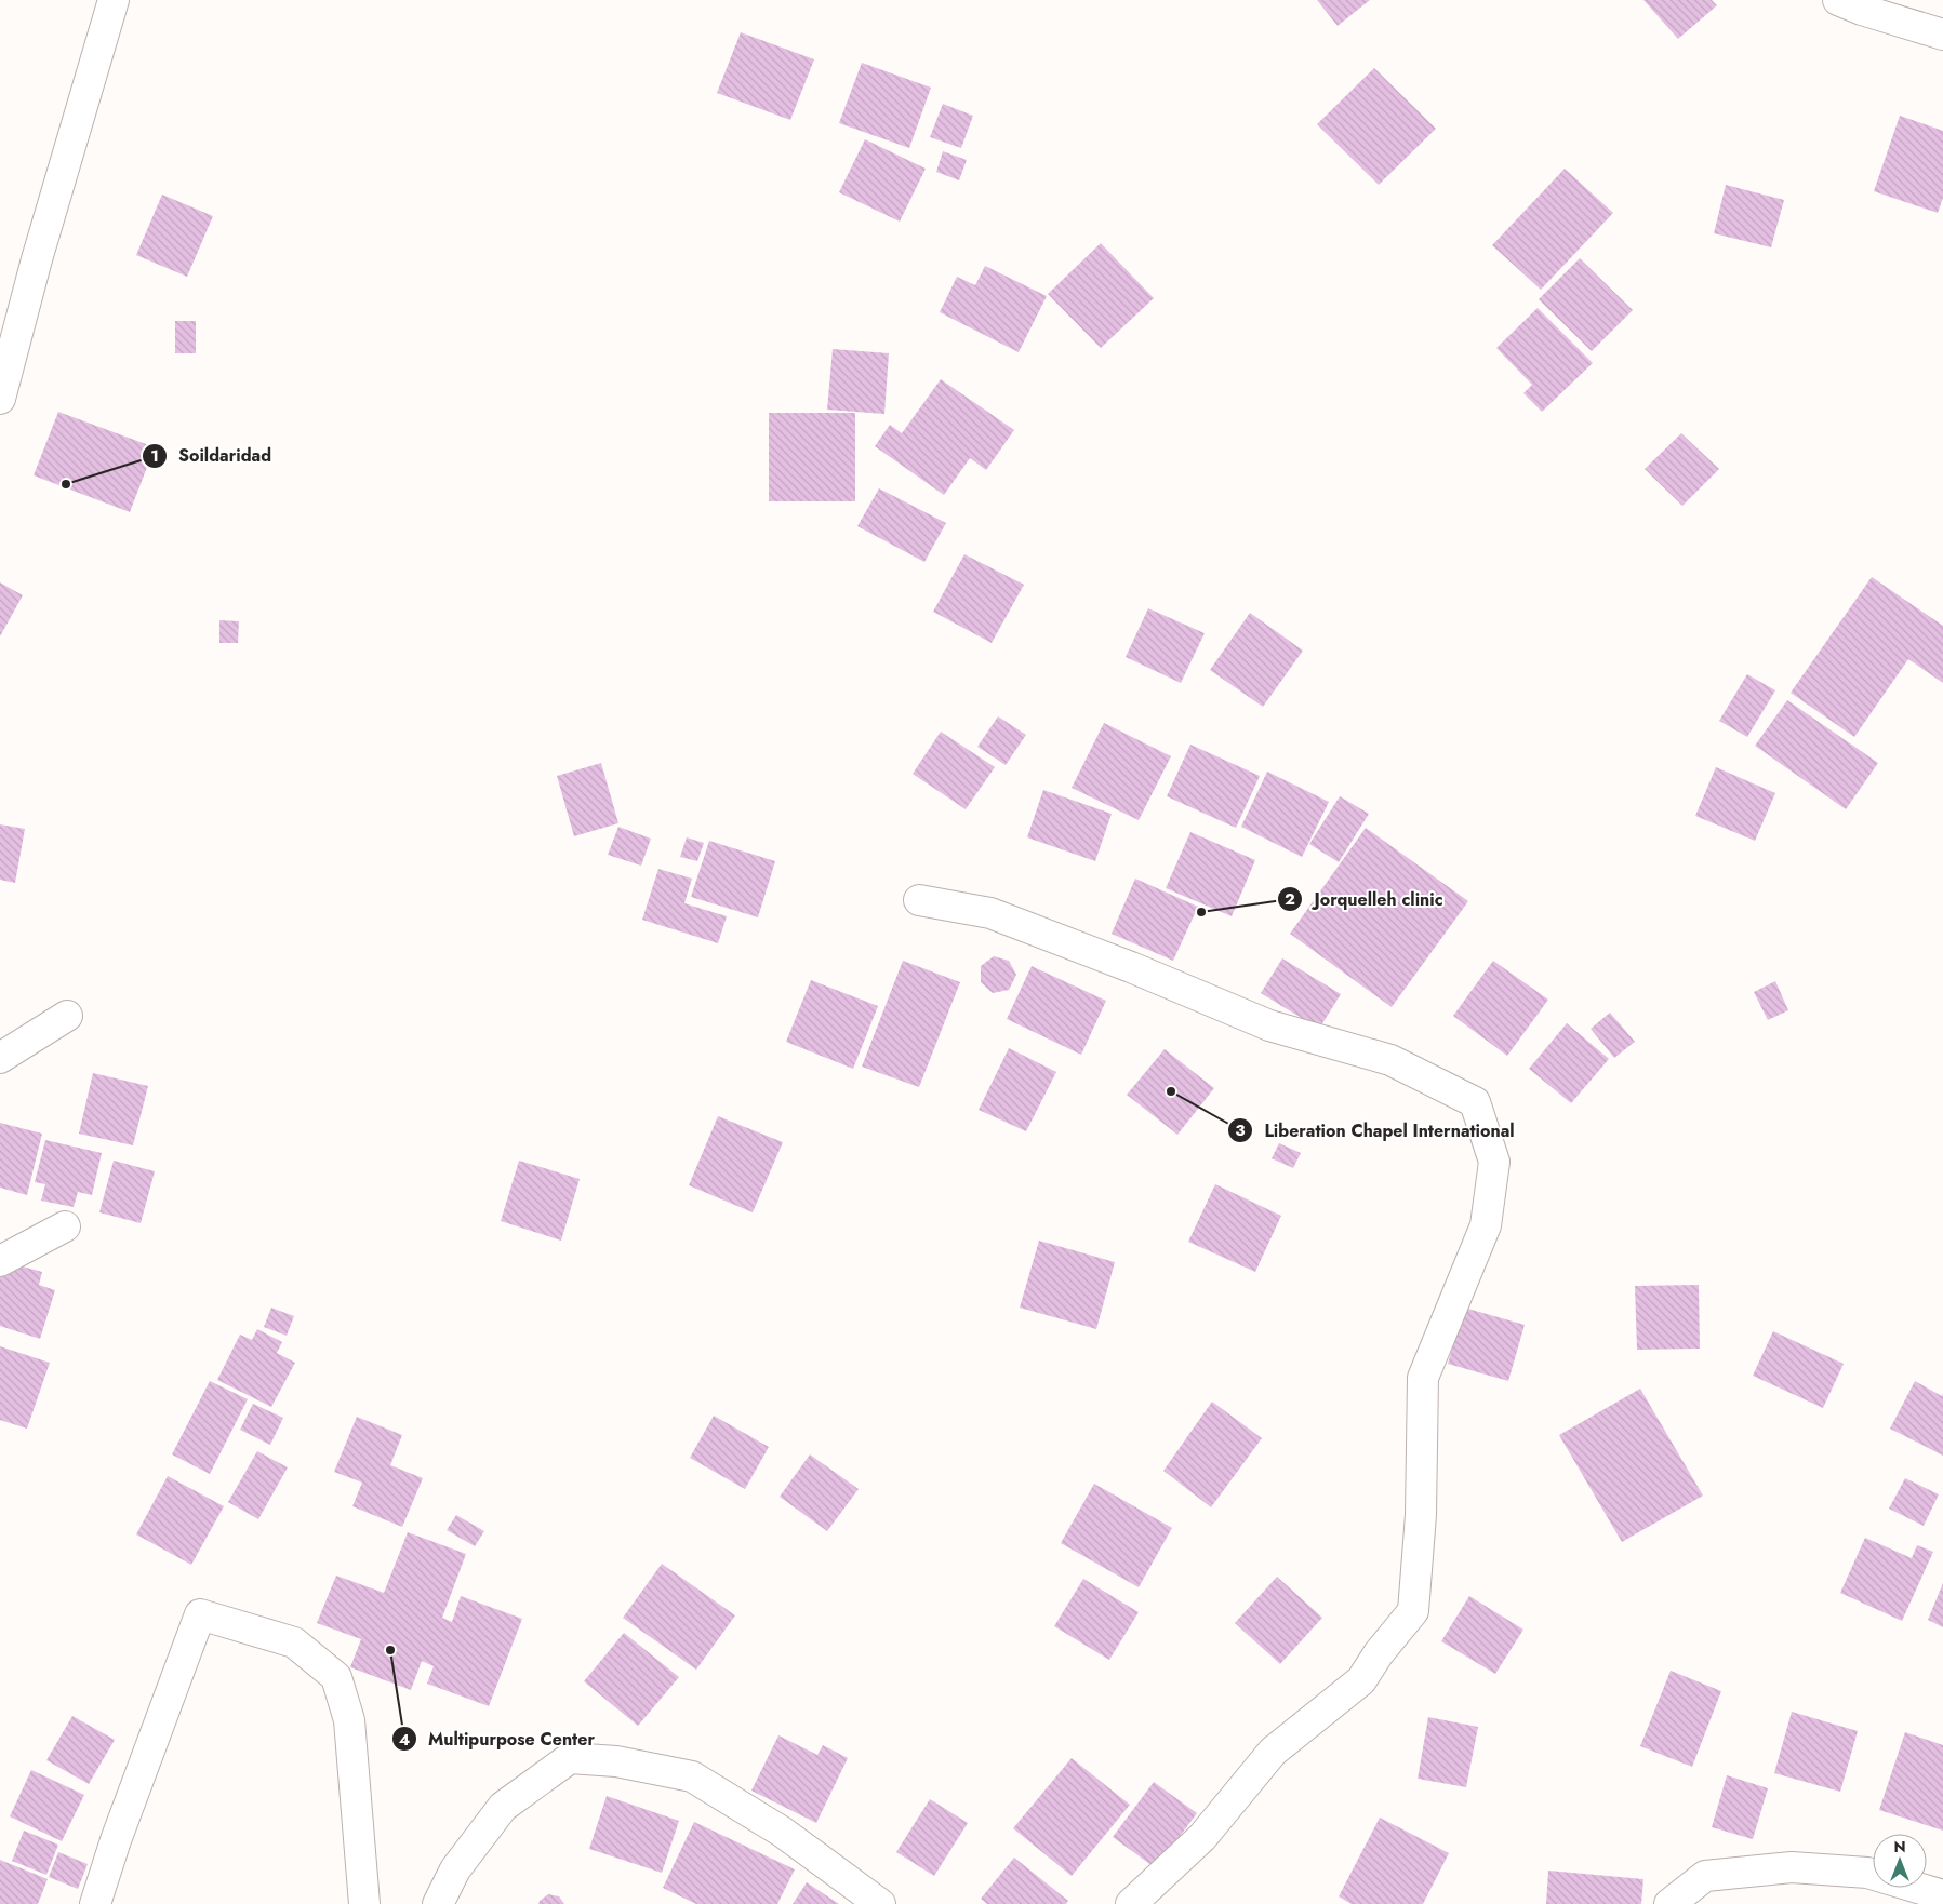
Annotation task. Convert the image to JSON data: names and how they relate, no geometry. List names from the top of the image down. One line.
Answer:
{"places":["Soildaridad","Jorquelleh clinic","Liberation Chapel International","Multipurpose Center"],"north":"top"}
